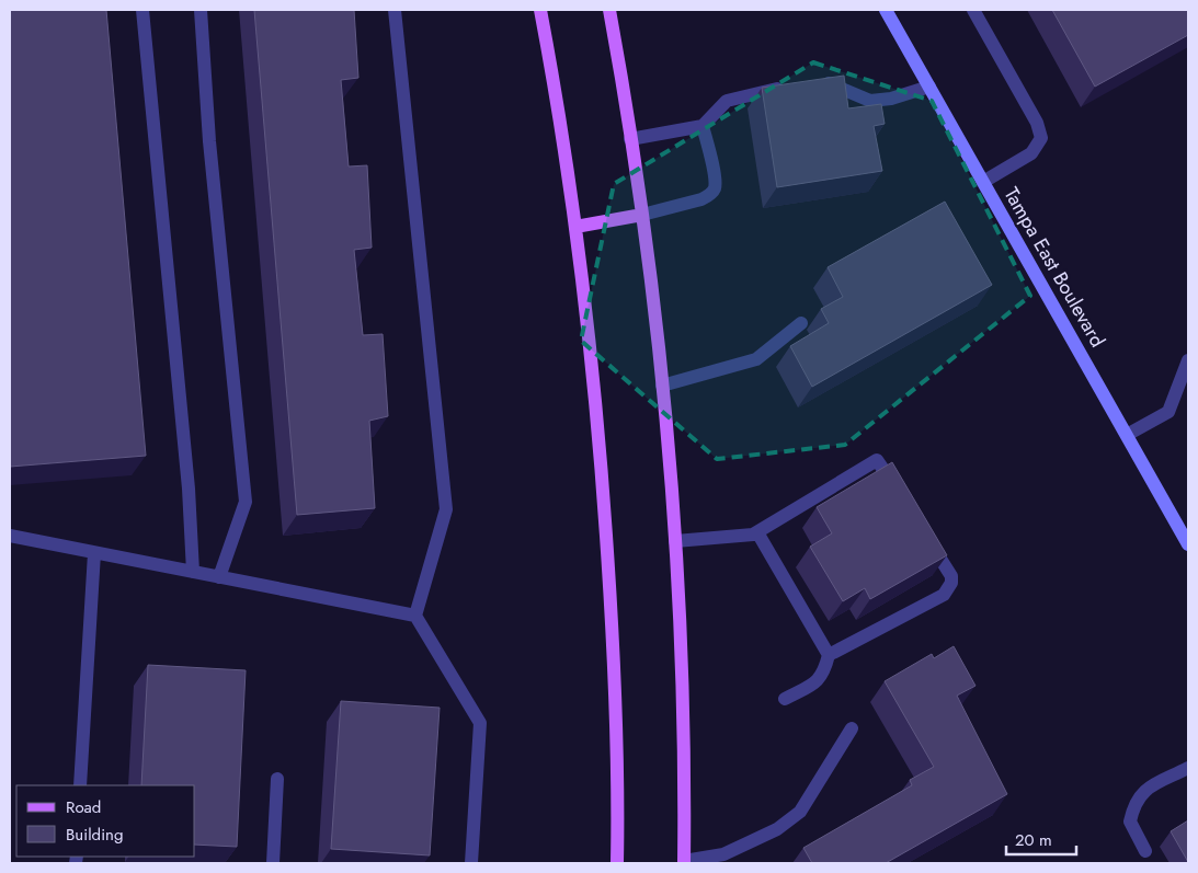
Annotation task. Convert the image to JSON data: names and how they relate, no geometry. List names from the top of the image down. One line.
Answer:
{"streets":{"main road":["Tampa East Boulevard"]},"legend":["Road","Building"],"scale_bar":"20 m"}
